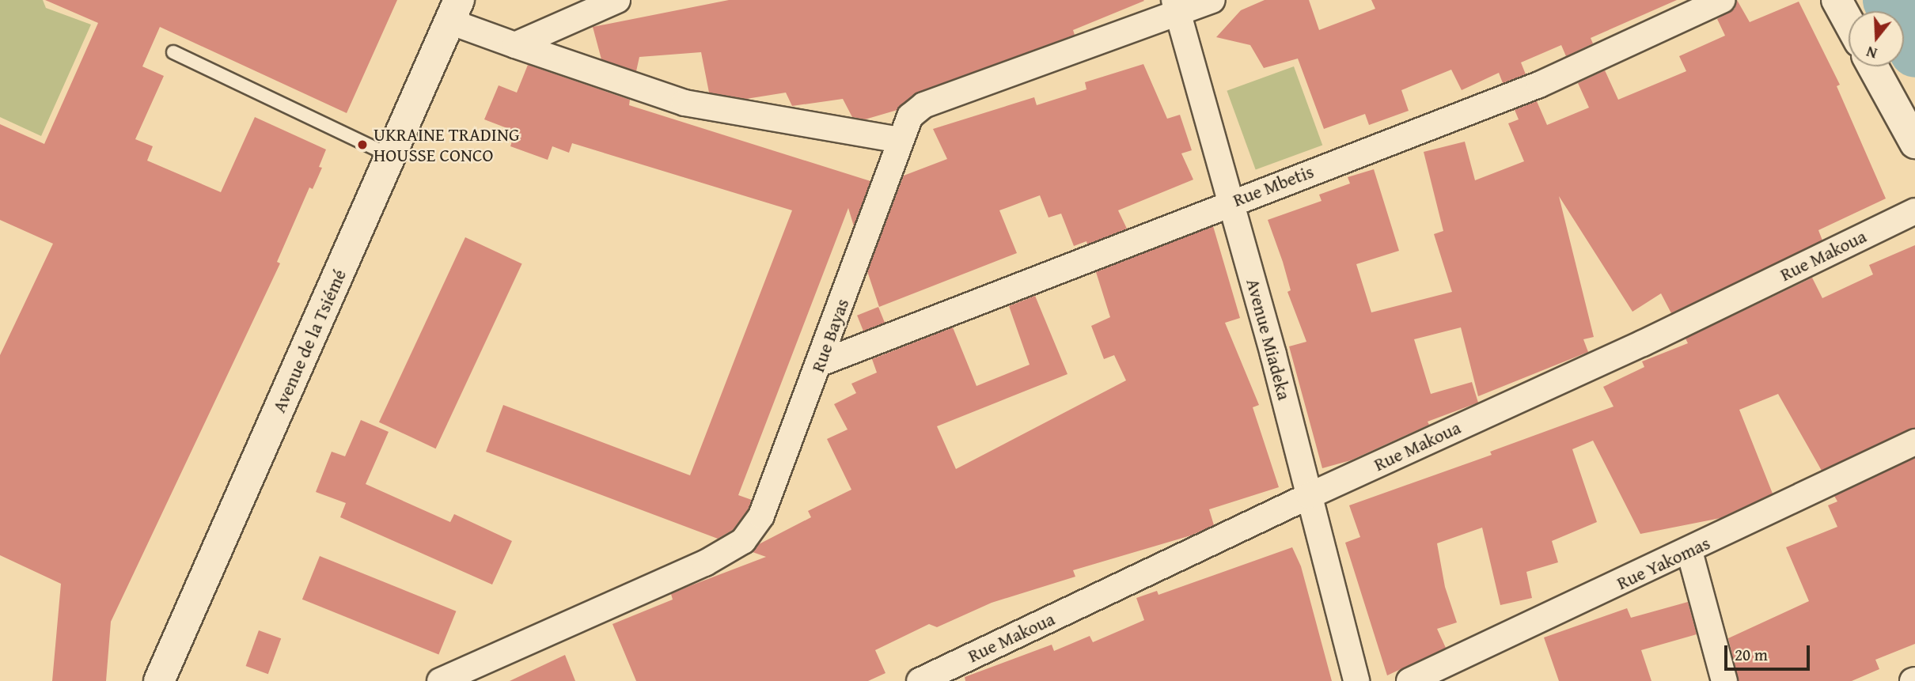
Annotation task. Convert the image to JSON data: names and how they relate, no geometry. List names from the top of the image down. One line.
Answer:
{"streets":{"main road":["Avenue de la Tsiémé"],"street":["Rue Mbetis","Rue Makoua","Rue Bayas","Avenue Miadeka","Rue Yakomas"]},"crossings":[["Rue Mbetis","Rue Bayas"],["Rue Mbetis","Avenue Miadeka"],["Rue Makoua","Avenue Miadeka"],["Rue Bayas","Avenue Miadeka"]],"places":["UKRAINE TRADING HOUSSE CONCO"],"scale_bar":"20 m","north":"bottom"}
